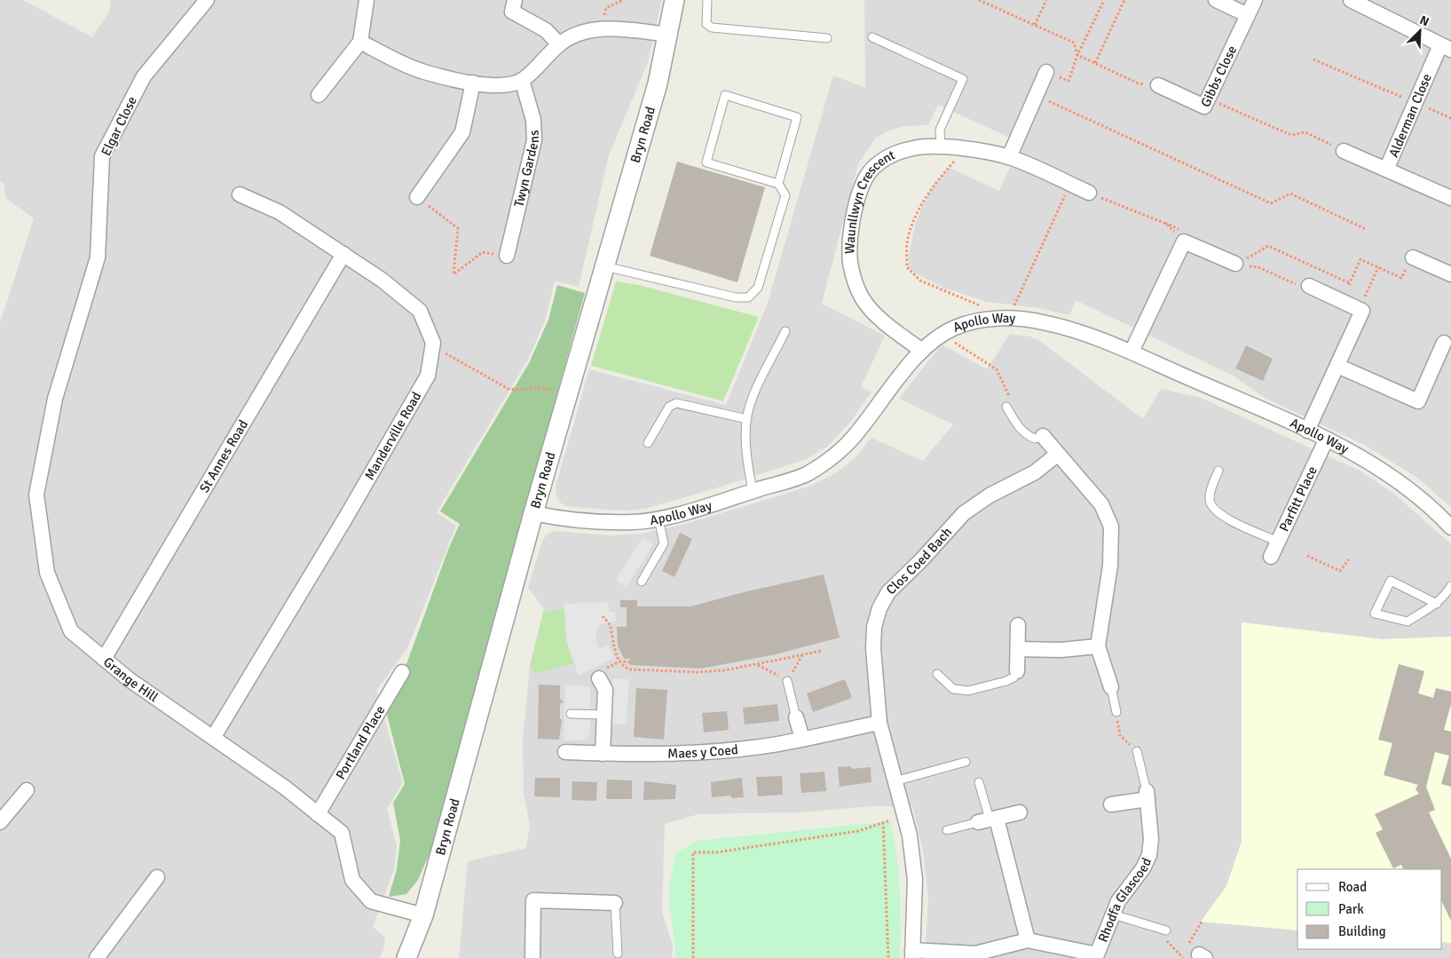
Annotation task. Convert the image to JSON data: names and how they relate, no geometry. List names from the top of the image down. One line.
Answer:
{"streets":{"street":["Gibbs Close","Alderman Close","Elgar Close","Bryn Road","Twyn Gardens","Waunllwyn Crescent","Apollo Way","Manderville Road","St Annes Road","Parfitt Place","Clos Coed Bach","Grange Hill","Portland Place","Maes y Coed","Rhodfa Glascoed"]},"crossings":[["Elgar Close","Grange Hill"],["Bryn Road","Apollo Way"],["Bryn Road","Grange Hill"],["Waunllwyn Crescent","Apollo Way"],["Apollo Way","Parfitt Place"],["Manderville Road","St Annes Road"],["Manderville Road","Grange Hill"],["St Annes Road","Grange Hill"],["Clos Coed Bach","Maes y Coed"],["Clos Coed Bach","Rhodfa Glascoed"],["Grange Hill","Portland Place"]],"legend":["Road","Park","Building"],"north":"top right"}
